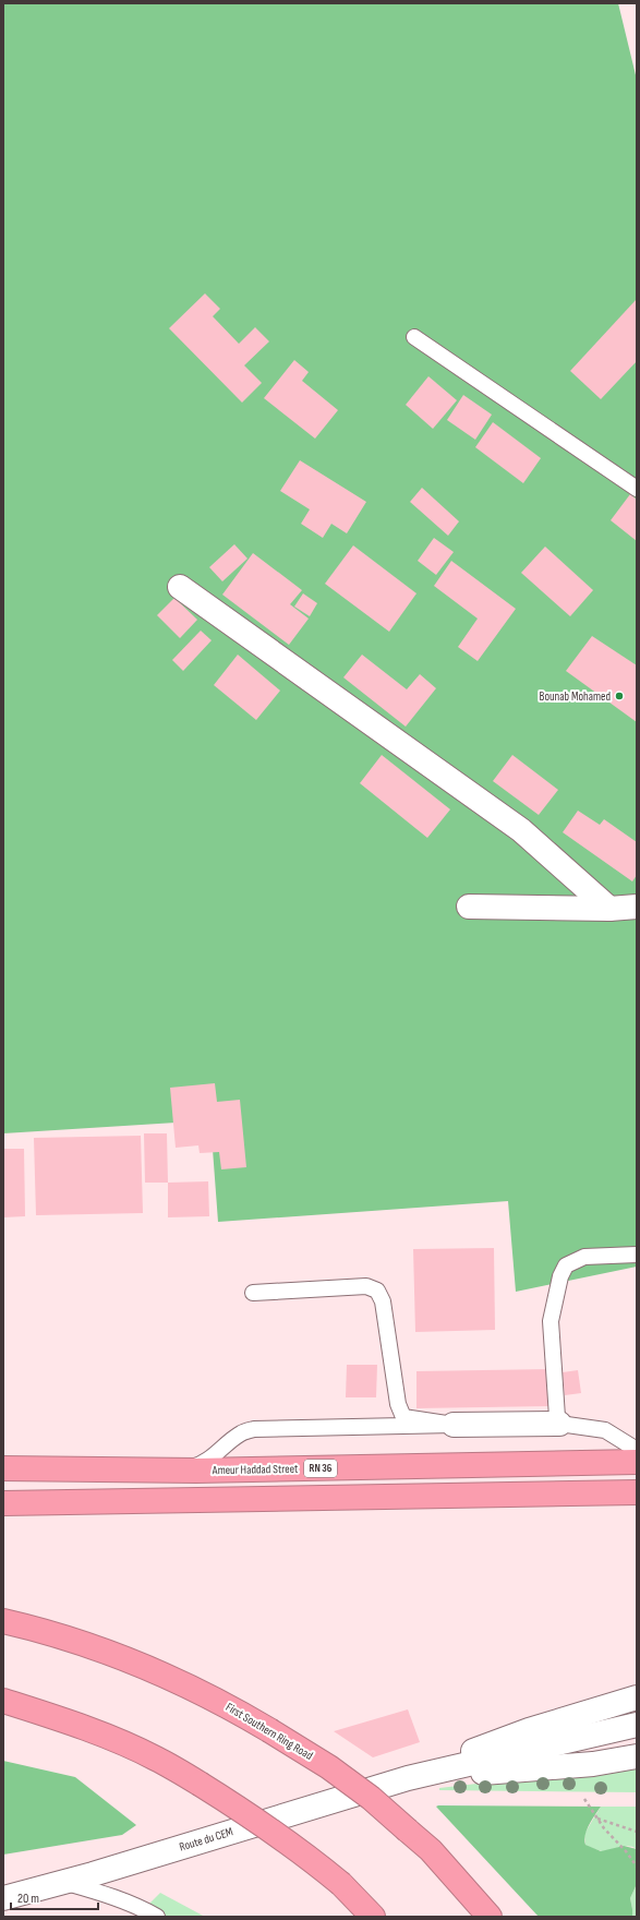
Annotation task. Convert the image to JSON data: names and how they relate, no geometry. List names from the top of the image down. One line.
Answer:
{"streets":{"highway":["RN 36","Ameur Haddad Street","First Southern Ring Road"],"main road":["Route du CEM"]},"places":["Bounab Mohamed"],"scale_bar":"20 m"}
